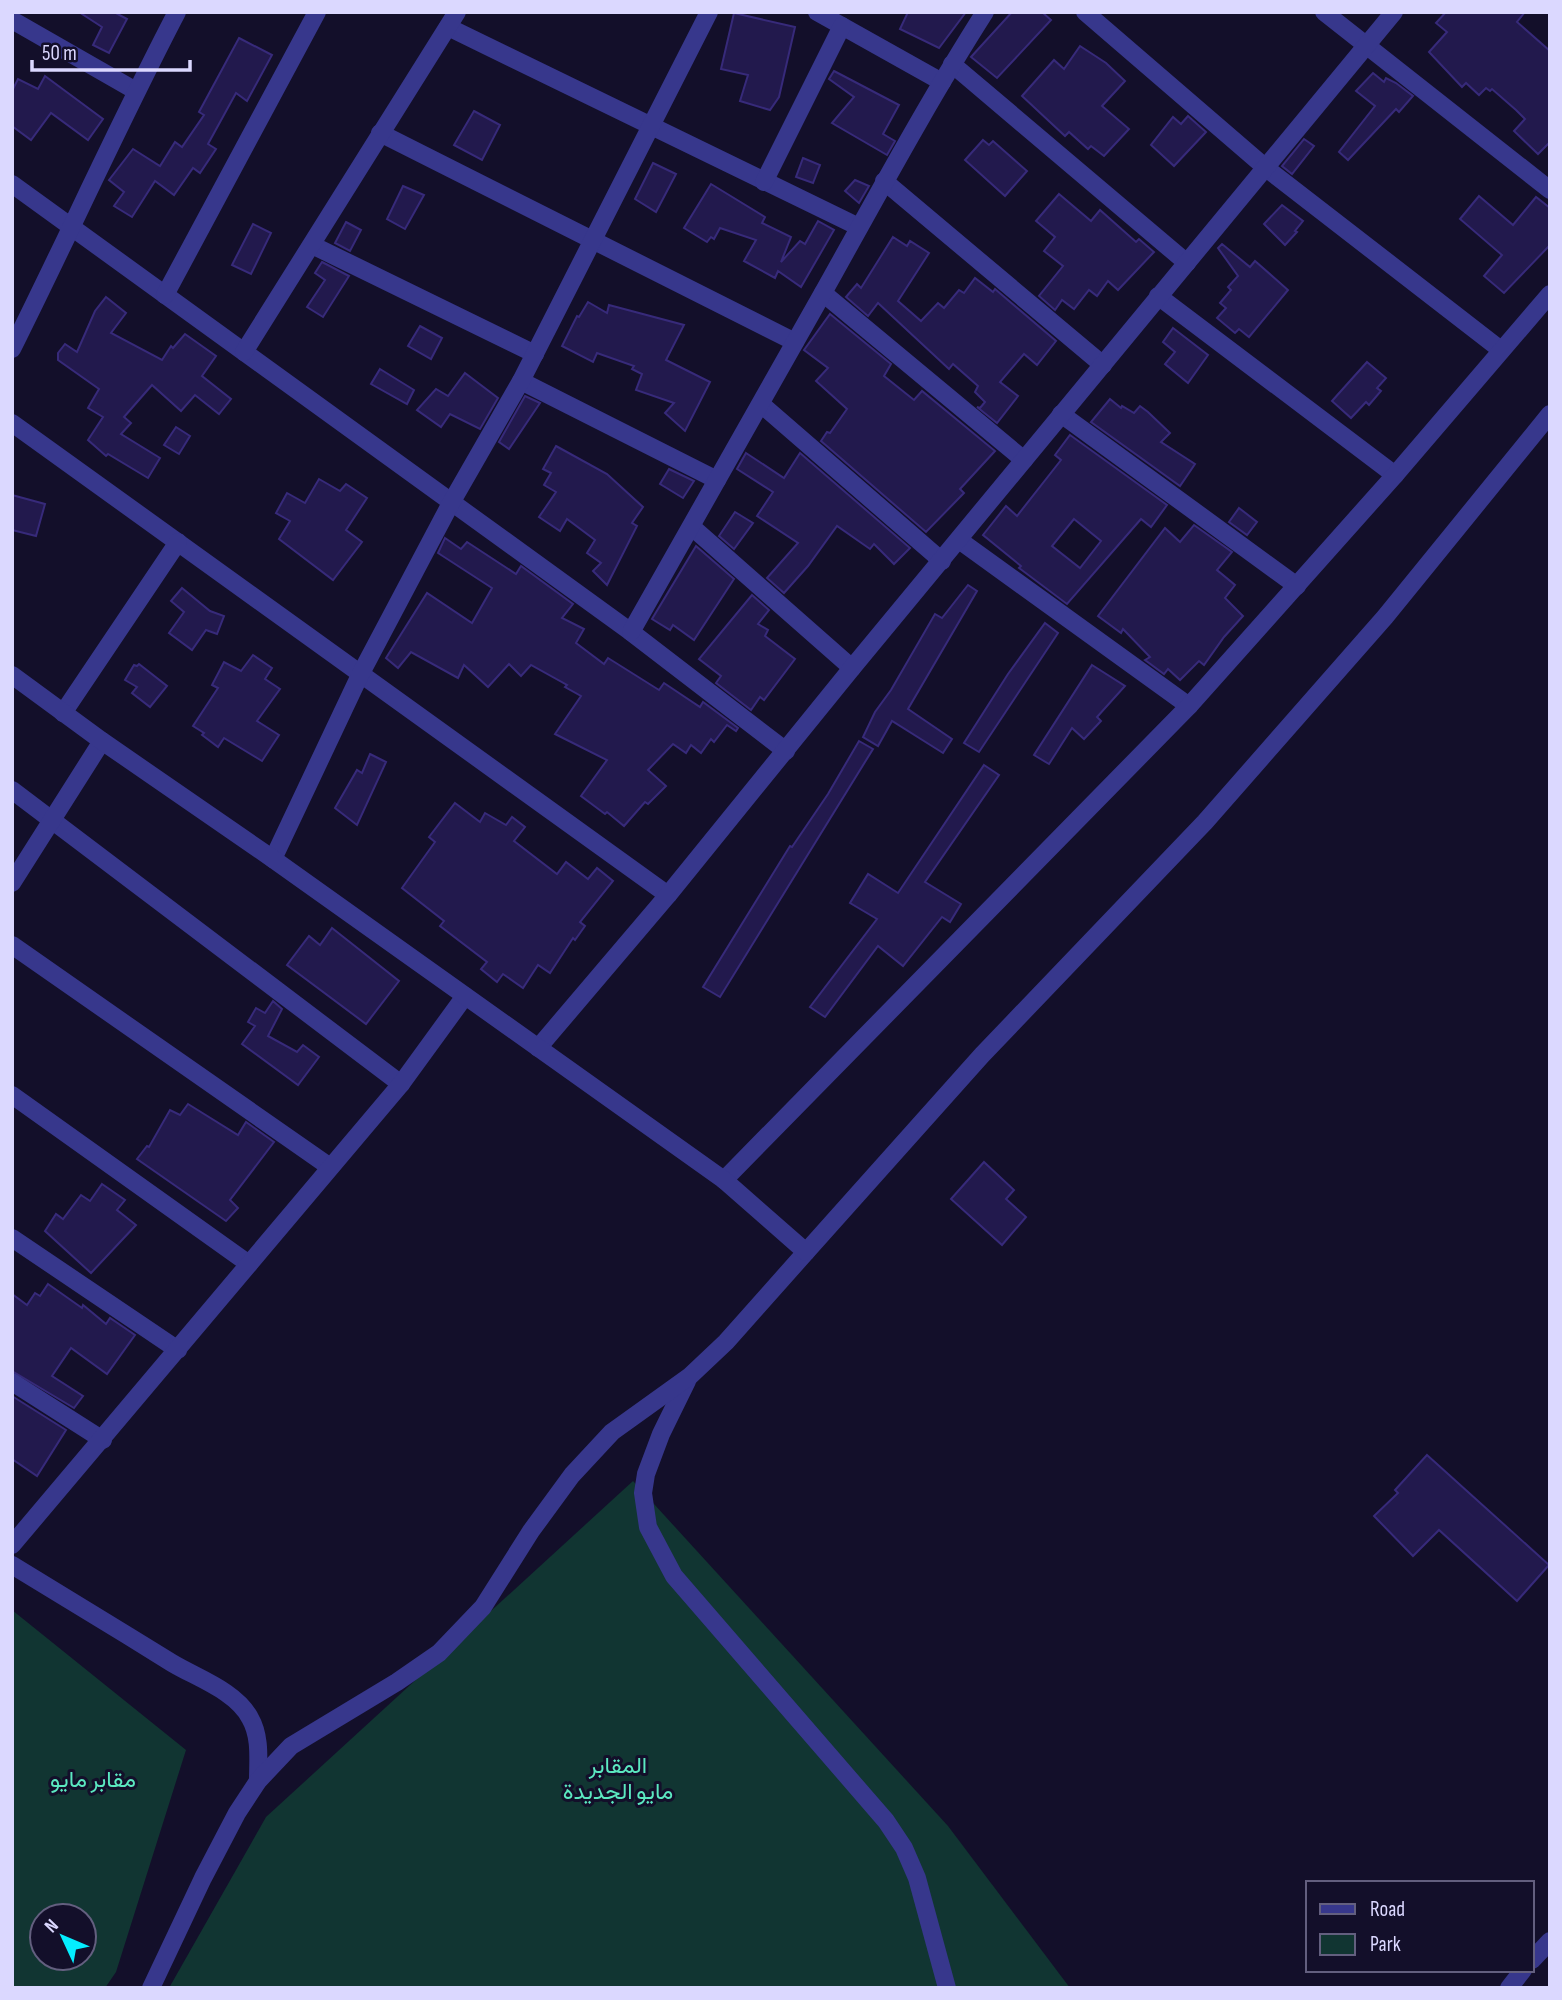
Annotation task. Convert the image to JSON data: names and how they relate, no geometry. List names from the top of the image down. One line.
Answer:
{"parks":["المقابر مايو الجديدة","مقابر مايو"],"legend":["Road","Park"],"scale_bar":"50 m","north":"top left"}
